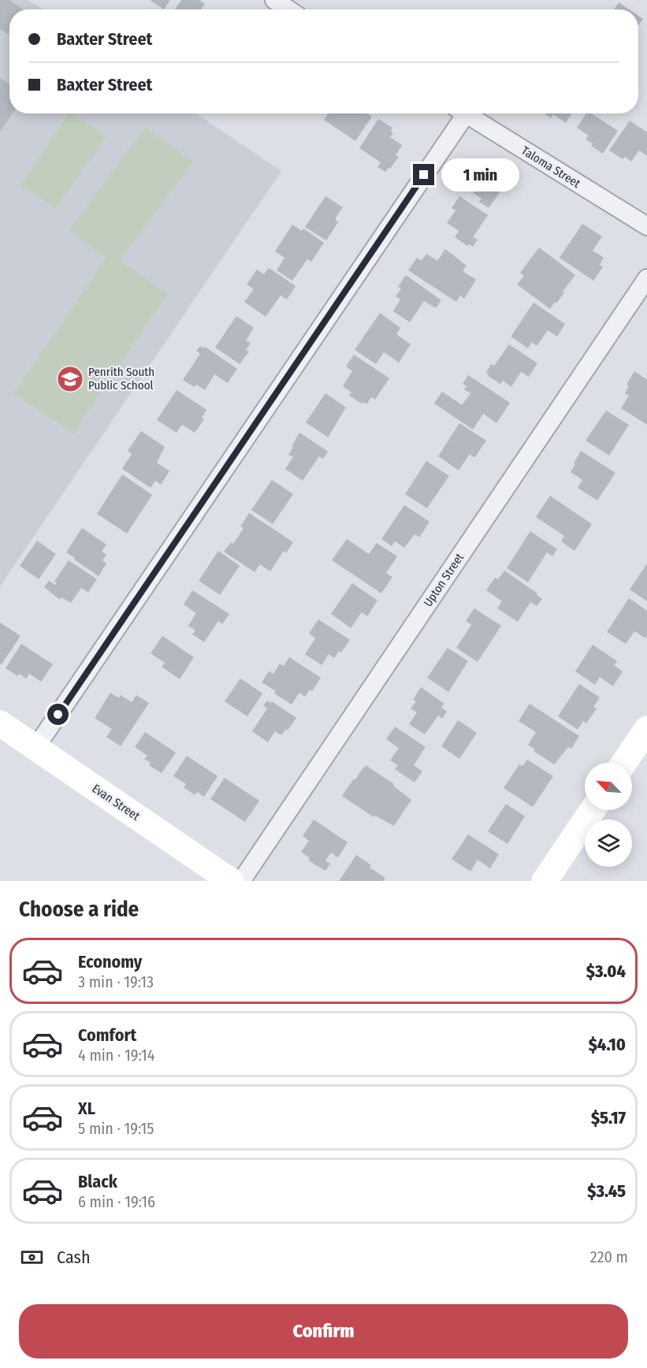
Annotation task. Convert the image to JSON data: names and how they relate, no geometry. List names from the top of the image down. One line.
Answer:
{"streets":{"street":["Taloma Street","Upton Street","Evan Street"]},"places":{"school or university":["Penrith South Public School"]},"north":"top left","page":{"banner":["Baxter Street","Baxter Street"],"bubble":"1 min","heading":"Choose a ride","list":[{"name":"Economy","note":"3 min · 19:13","value":"$3.04"},{"name":"Comfort","note":"4 min · 19:14","value":"$4.10"},{"name":"XL","note":"5 min · 19:15","value":"$5.17"},{"name":"Black","note":"6 min · 19:16","value":"$3.45"}],"pay":["Cash","220 m"],"buttons":"Confirm"}}
